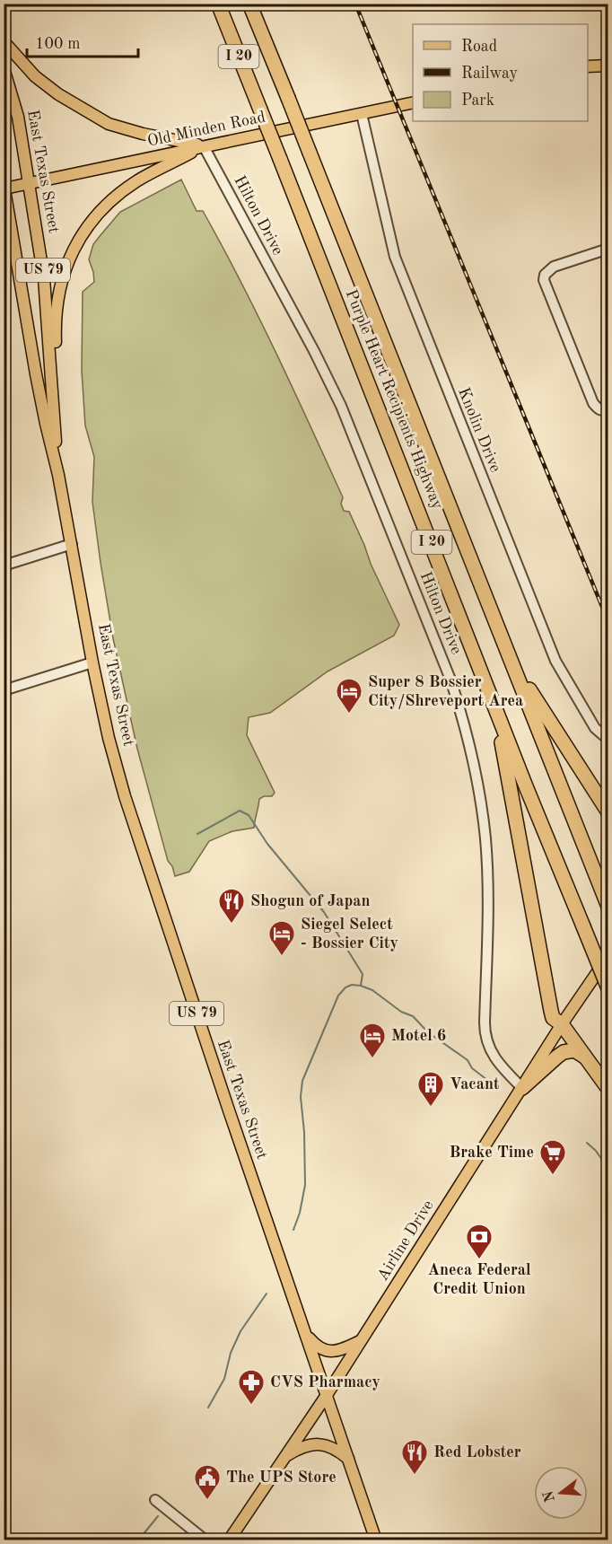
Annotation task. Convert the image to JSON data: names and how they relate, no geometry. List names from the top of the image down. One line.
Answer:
{"streets":{"highway":["I 20","Purple Heart Recipients Highway"],"main road":["Old Minden Road","East Texas Street","US 79","Airline Drive"],"street":["Hilton Drive","Knolin Drive"]},"crossings":[["Old Minden Road","East Texas Street"],["Old Minden Road","Hilton Drive"],["Old Minden Road","Knolin Drive"],["East Texas Street","Airline Drive"],["Hilton Drive","Airline Drive"]],"places":{"hotel":["Super 8 Bossier City/Shreveport Area","Siegel Select - Bossier City","Motel 6"],"restaurant":["Shogun of Japan","Red Lobster"],"building":["Vacant"],"supermarket":["Brake Time"],"bank":["Aneca Federal Credit Union"],"pharmacy":["CVS Pharmacy"],"public building":["The UPS Store"]},"legend":["Road","Railway","Park"],"scale_bar":"100 m","north":"left"}
